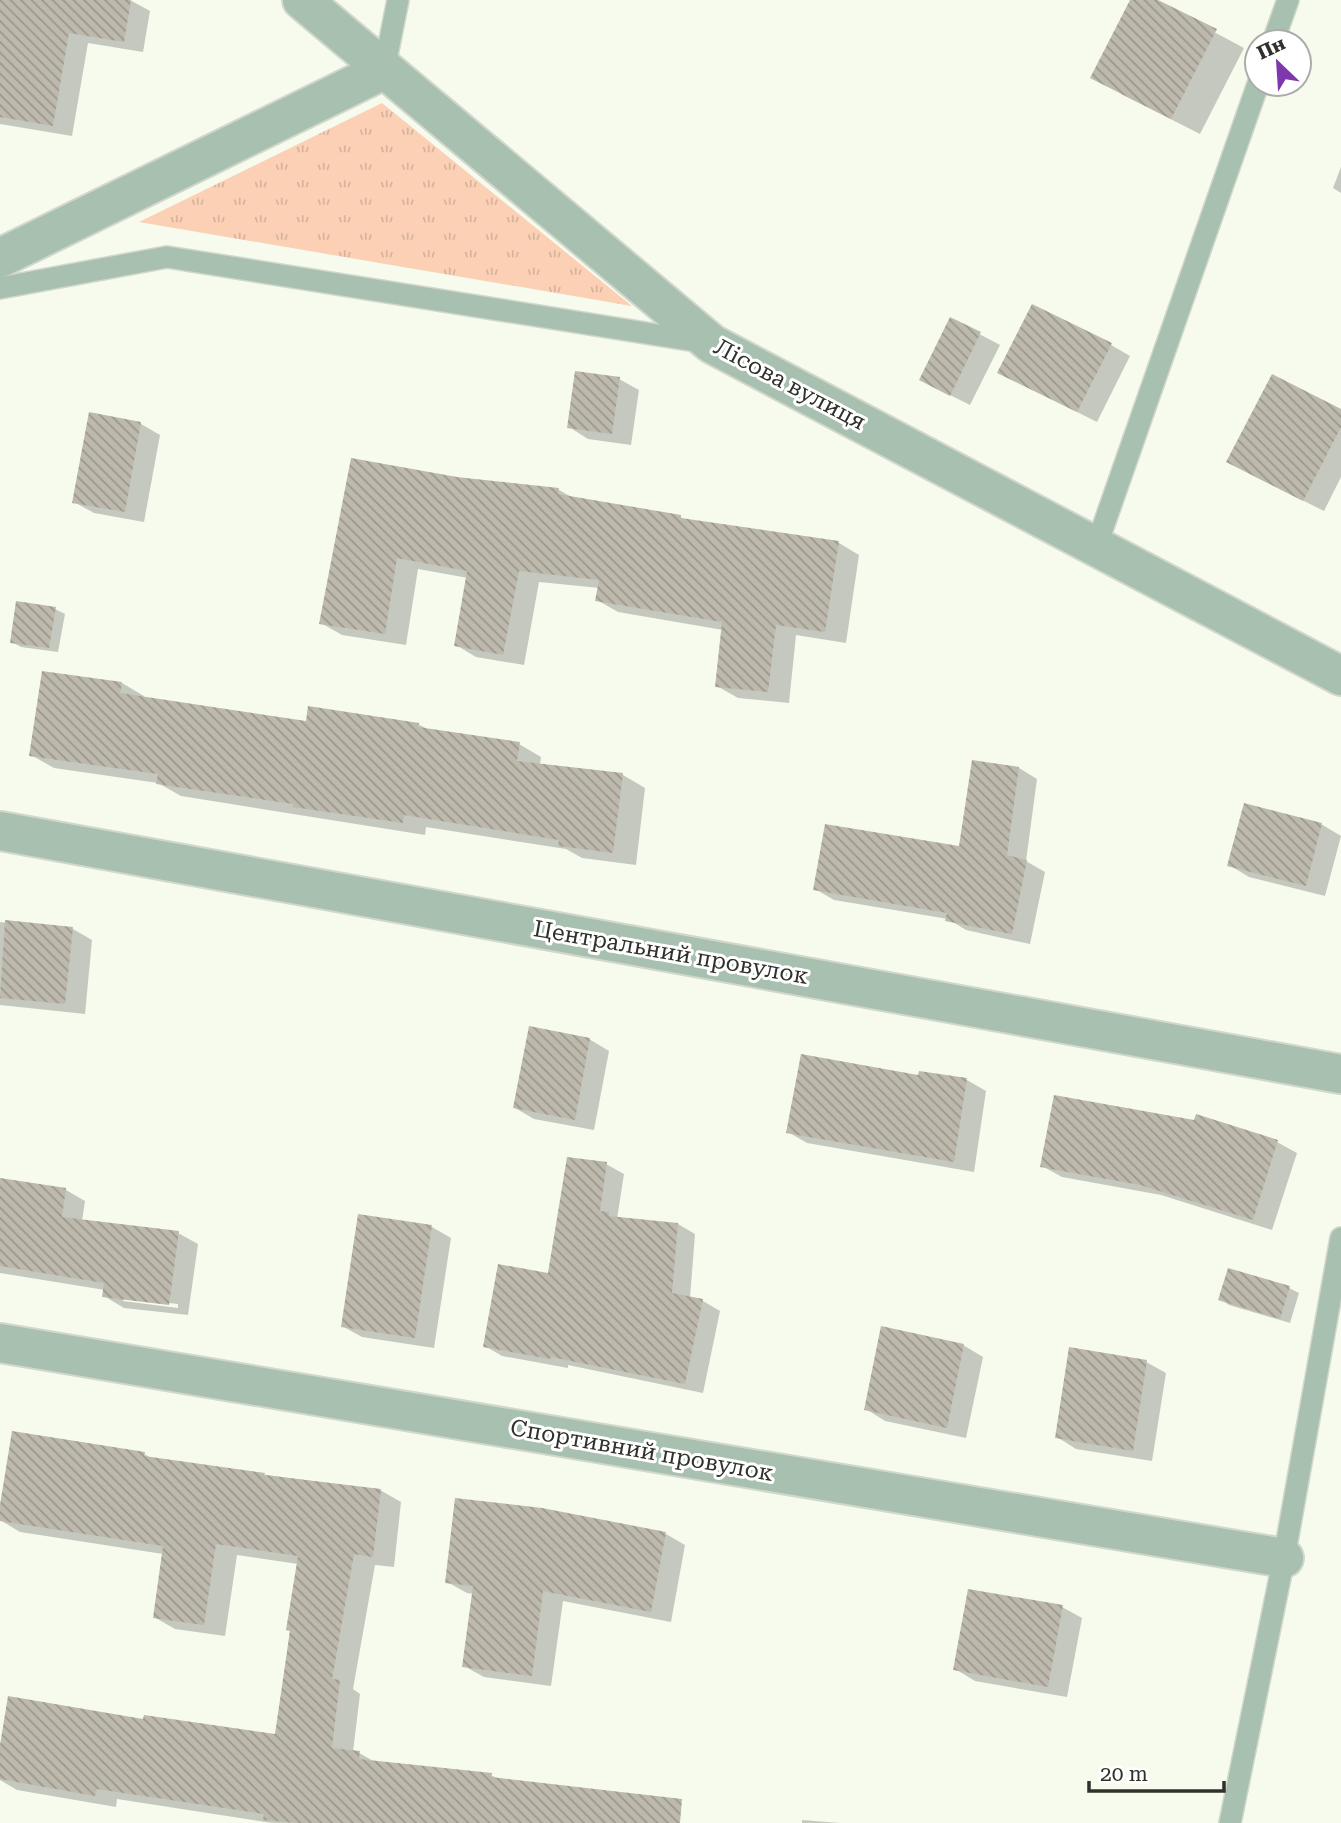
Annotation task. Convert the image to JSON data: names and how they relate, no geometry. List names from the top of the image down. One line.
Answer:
{"streets":{"street":["Лісова вулиця","Центральний провулок","Спортивний провулок"]},"scale_bar":"20 m","north":"top left"}
